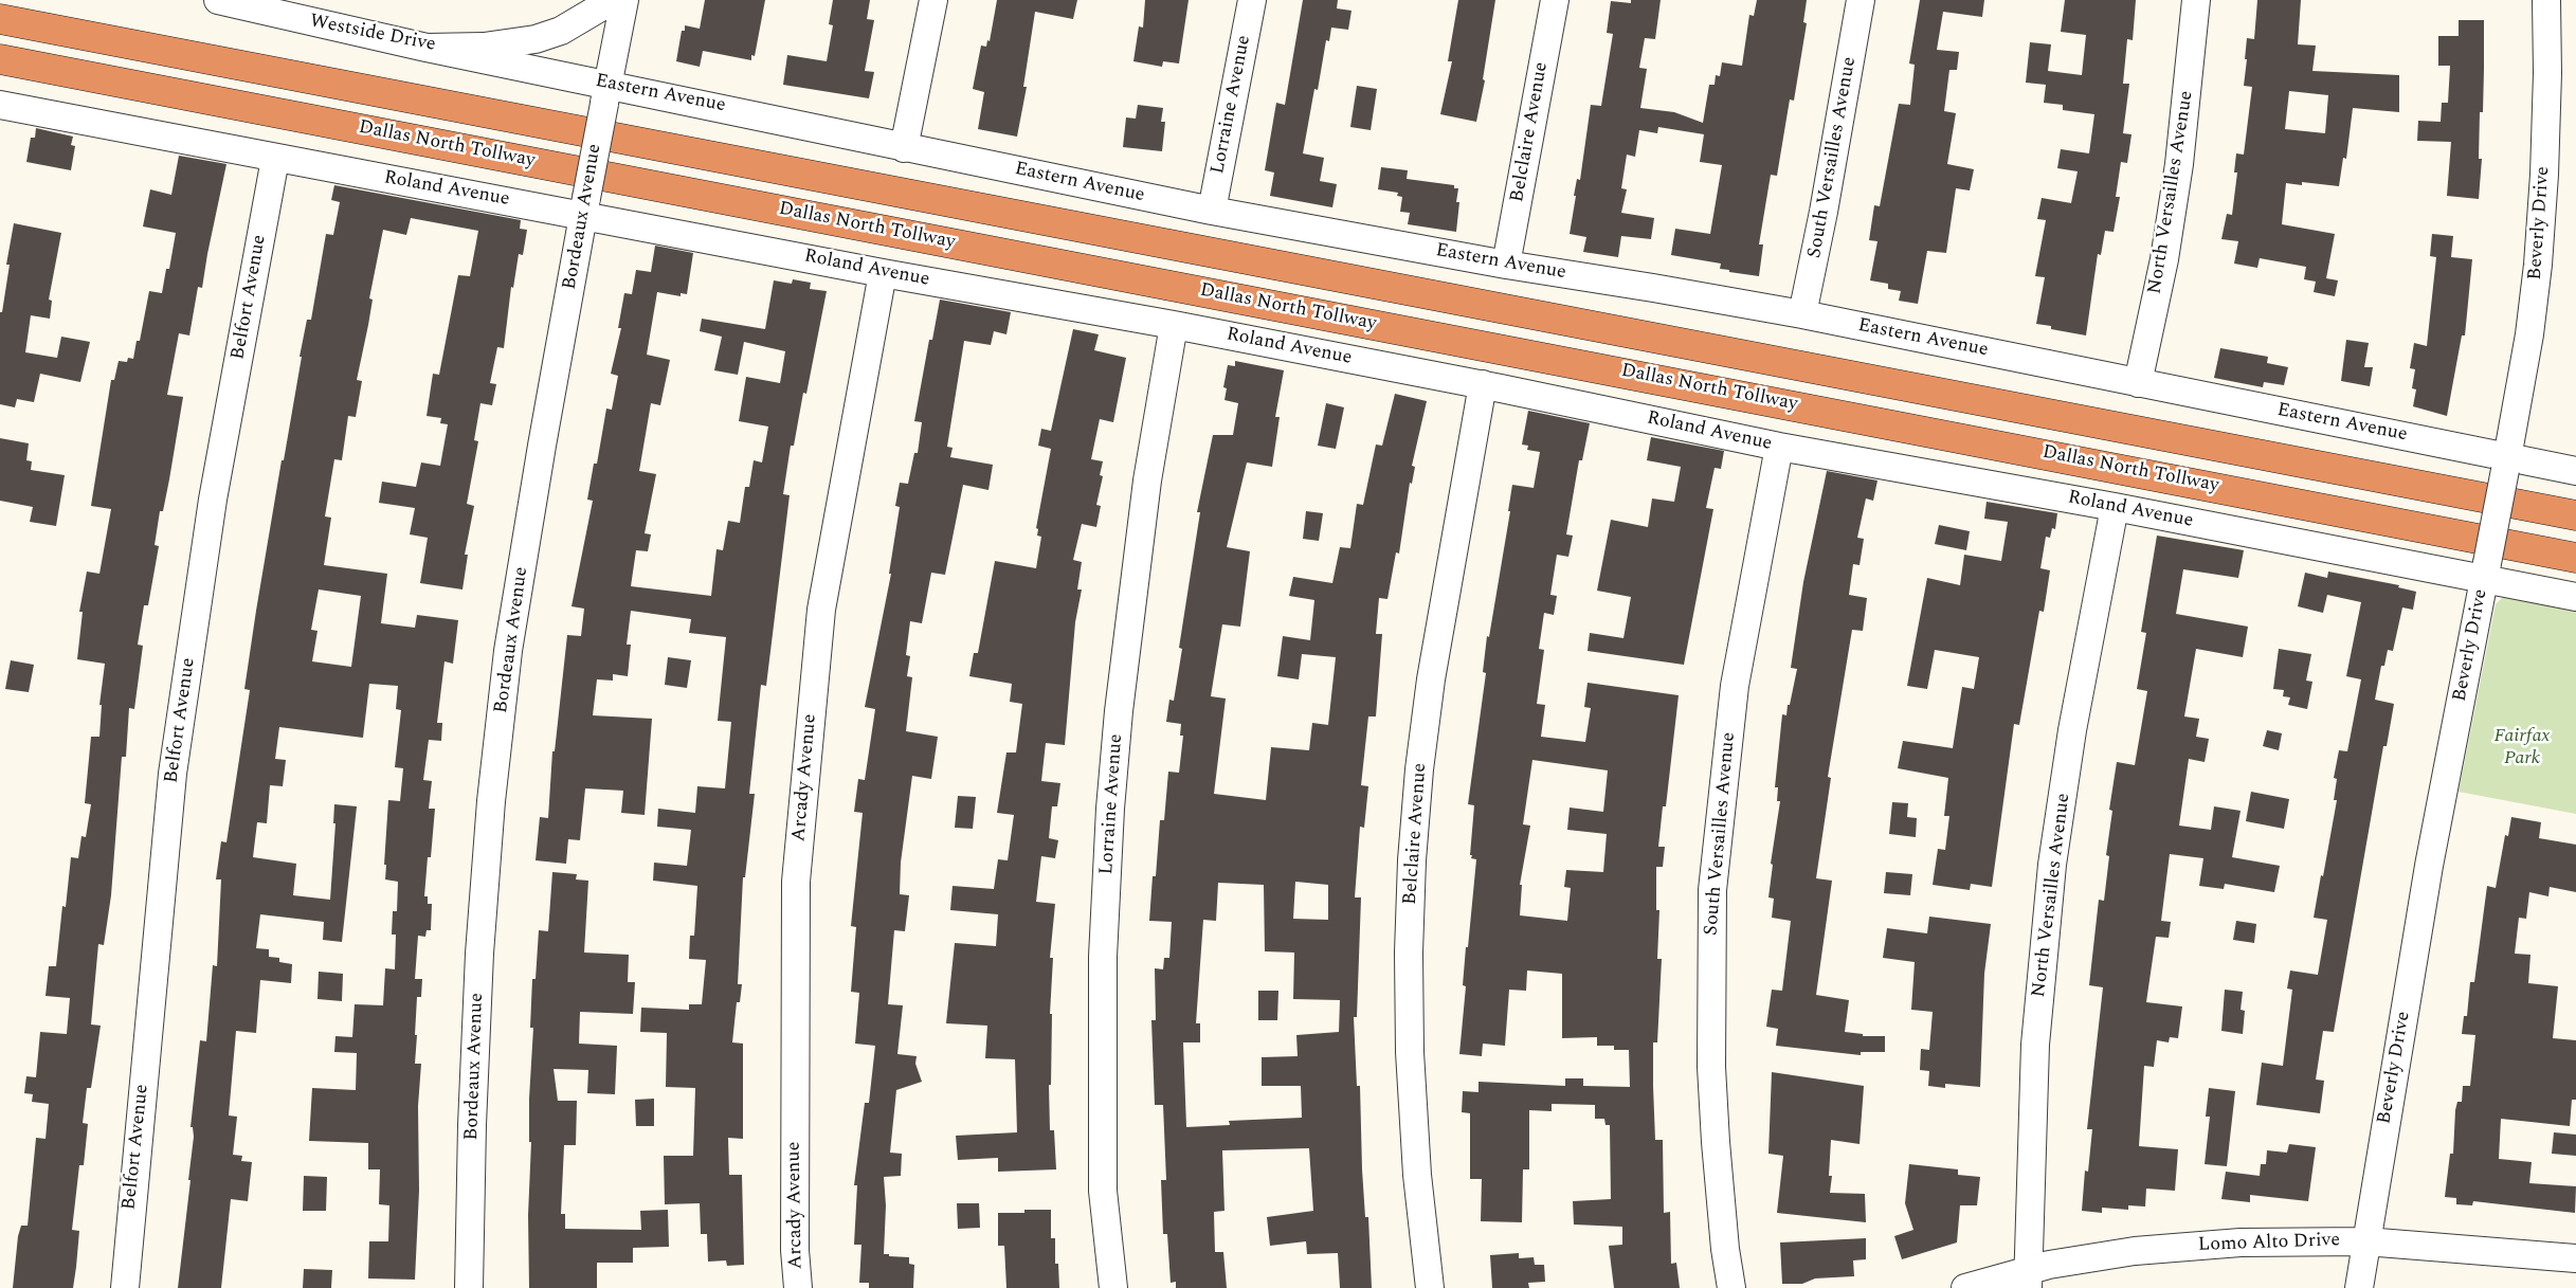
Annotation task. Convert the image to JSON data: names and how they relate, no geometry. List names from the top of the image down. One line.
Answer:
{"streets":{"highway":["Dallas North Tollway"],"street":["Westside Drive","Eastern Avenue","Lorraine Avenue","Belclaire Avenue","South Versailles Avenue","Roland Avenue","North Versailles Avenue","Bordeaux Avenue","Beverly Drive","Belfort Avenue","Arcady Avenue","Lomo Alto Drive"]},"crossings":[["Westside Drive","Eastern Avenue"],["Eastern Avenue","Lorraine Avenue"],["Eastern Avenue","Belclaire Avenue"],["Eastern Avenue","South Versailles Avenue"],["Eastern Avenue","North Versailles Avenue"],["Eastern Avenue","Bordeaux Avenue"],["Eastern Avenue","Beverly Drive"],["Lorraine Avenue","Roland Avenue"],["Belclaire Avenue","Roland Avenue"],["South Versailles Avenue","Roland Avenue"],["Roland Avenue","North Versailles Avenue"],["Roland Avenue","Bordeaux Avenue"],["Roland Avenue","Beverly Drive"],["Roland Avenue","Belfort Avenue"],["Roland Avenue","Arcady Avenue"],["North Versailles Avenue","Lomo Alto Drive"],["Beverly Drive","Lomo Alto Drive"]],"parks":["Fairfax Park"]}
